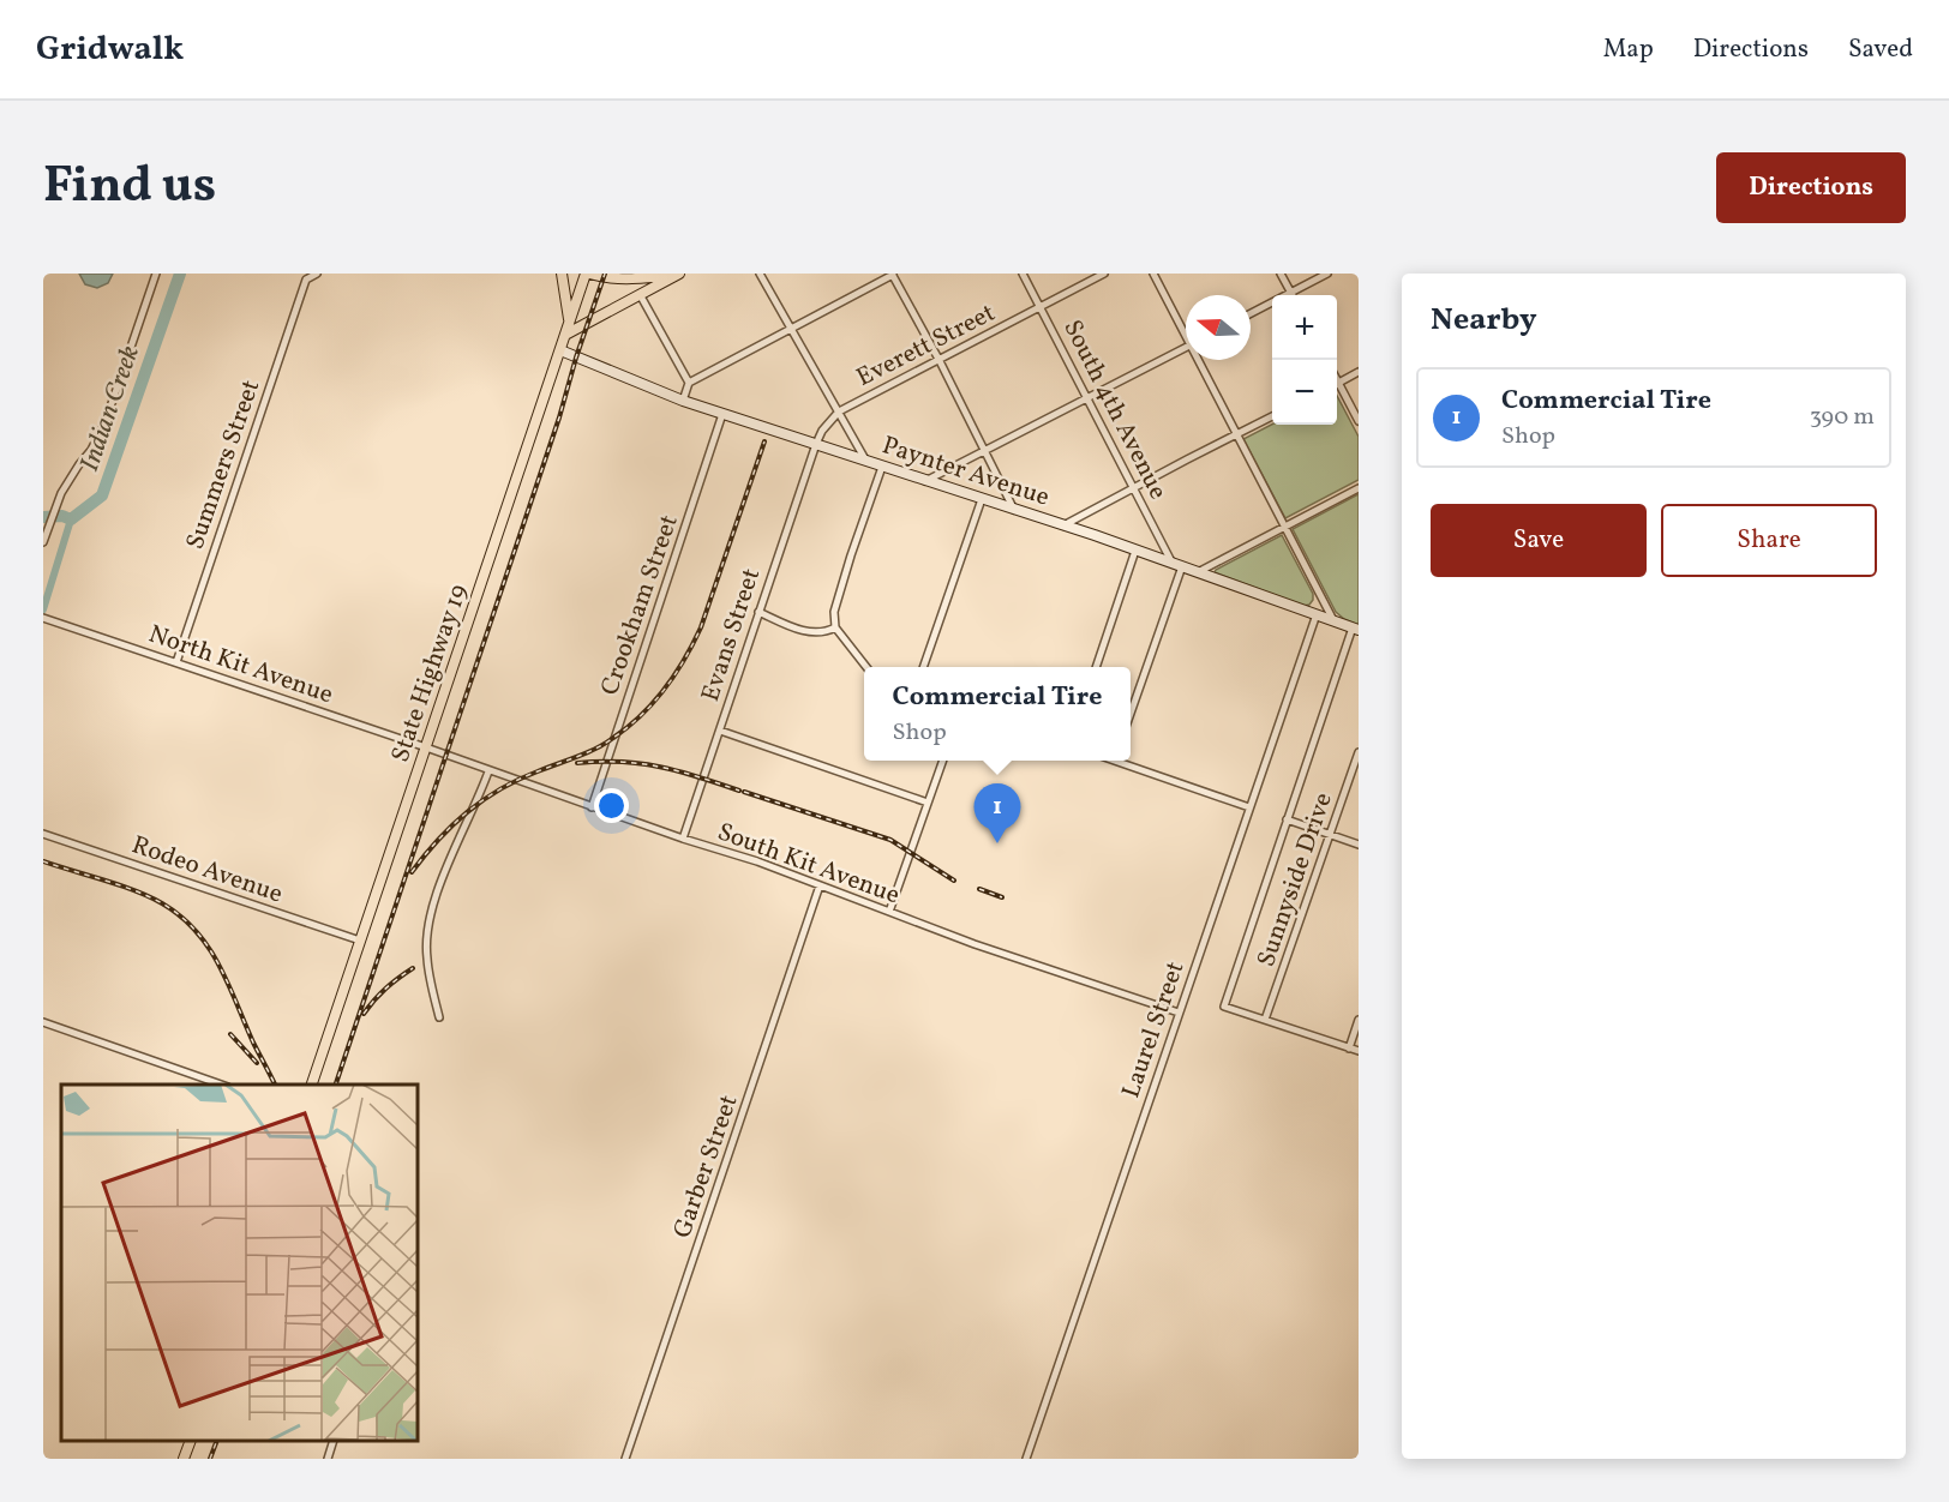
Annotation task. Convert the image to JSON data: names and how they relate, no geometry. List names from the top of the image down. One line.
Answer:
{"streets":{"main road":["State Highway 19"],"street":["Everett Street","South 4th Avenue","Summers Street","Paynter Avenue","Crookham Street","Evans Street","North Kit Avenue","South Kit Avenue","Rodeo Avenue","Sunnyside Drive","Laurel Street","Garber Street"]},"crossings":[["Everett Street","South 4th Avenue"],["Everett Street","Paynter Avenue"],["Everett Street","Evans Street"],["South 4th Avenue","Paynter Avenue"],["Summers Street","North Kit Avenue"],["Paynter Avenue","Crookham Street"],["Paynter Avenue","Evans Street"],["Paynter Avenue","State Highway 19"],["Paynter Avenue","Laurel Street"],["Crookham Street","South Kit Avenue"],["Evans Street","South Kit Avenue"],["North Kit Avenue","State Highway 19"],["North Kit Avenue","South Kit Avenue"],["State Highway 19","South Kit Avenue"],["State Highway 19","Rodeo Avenue"],["South Kit Avenue","Laurel Street"],["South Kit Avenue","Garber Street"]],"water":["Indian Creek"],"north":"left","page":{"header":"Gridwalk","nav":["Map","Directions","Saved"],"title":"Find us","buttons":["Directions",["Save","Share"]],"heading":"Nearby","map_buttons":["+","−"],"list":[{"mark":"1","name":"Commercial Tire","note":"Shop","value":"390 m"}],"popup":["Commercial Tire","Shop"],"pins":"1"}}
